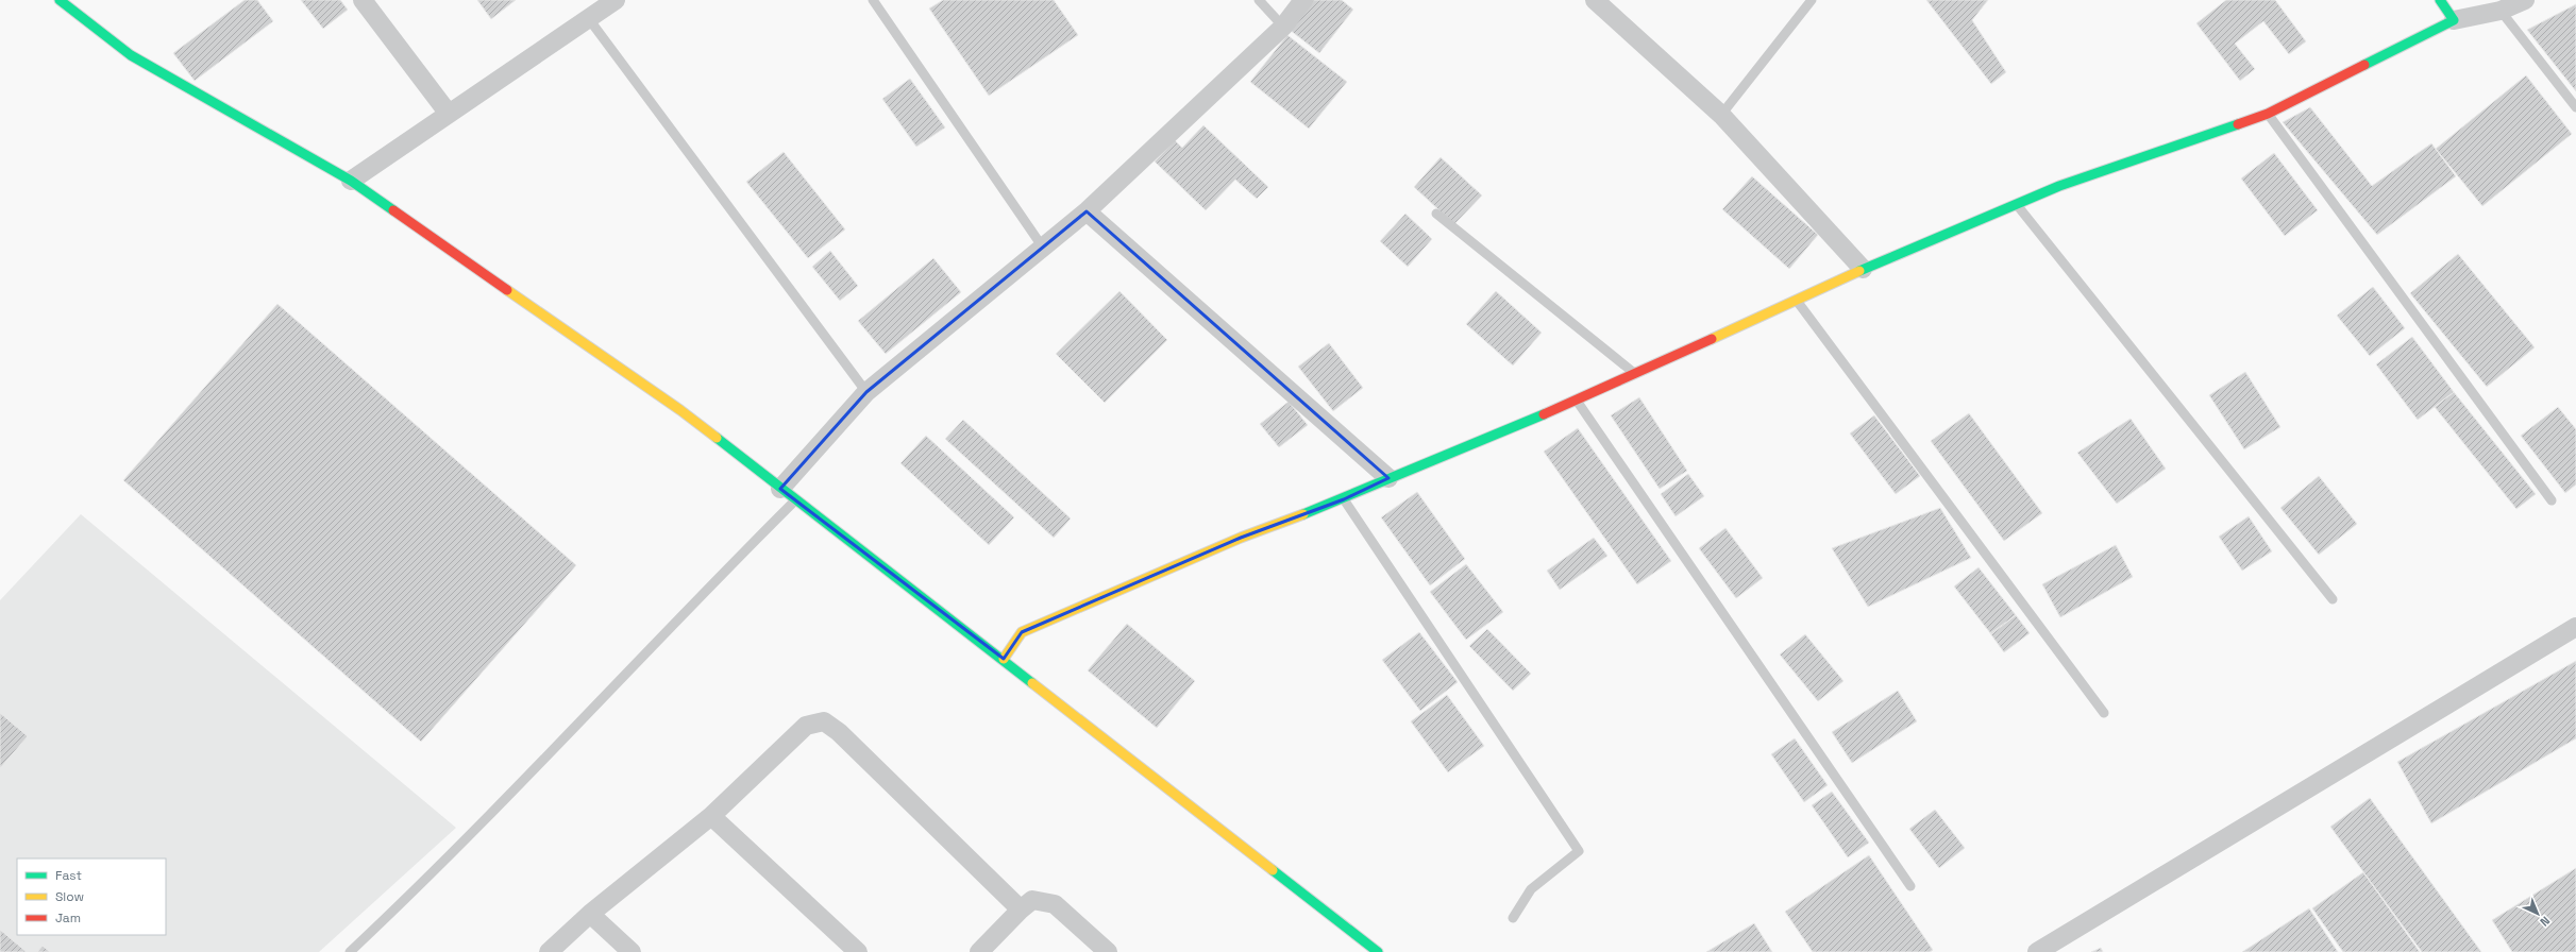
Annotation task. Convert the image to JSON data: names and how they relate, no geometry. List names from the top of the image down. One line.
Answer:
{"legend":["Fast","Slow","Jam"],"north":"bottom right"}
